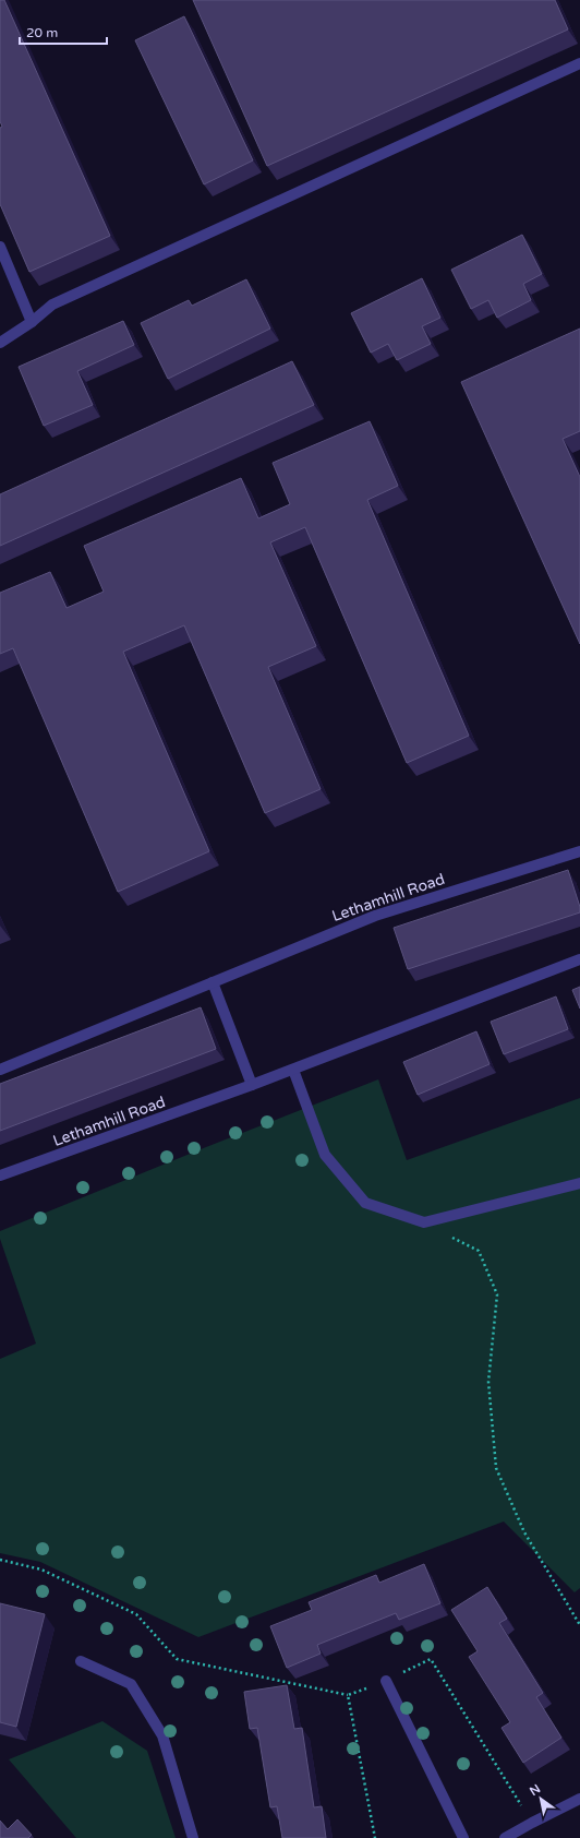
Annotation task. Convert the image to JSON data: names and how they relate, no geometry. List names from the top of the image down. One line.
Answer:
{"streets":{"street":["Lethamhill Road"]},"scale_bar":"20 m","north":"top left"}
